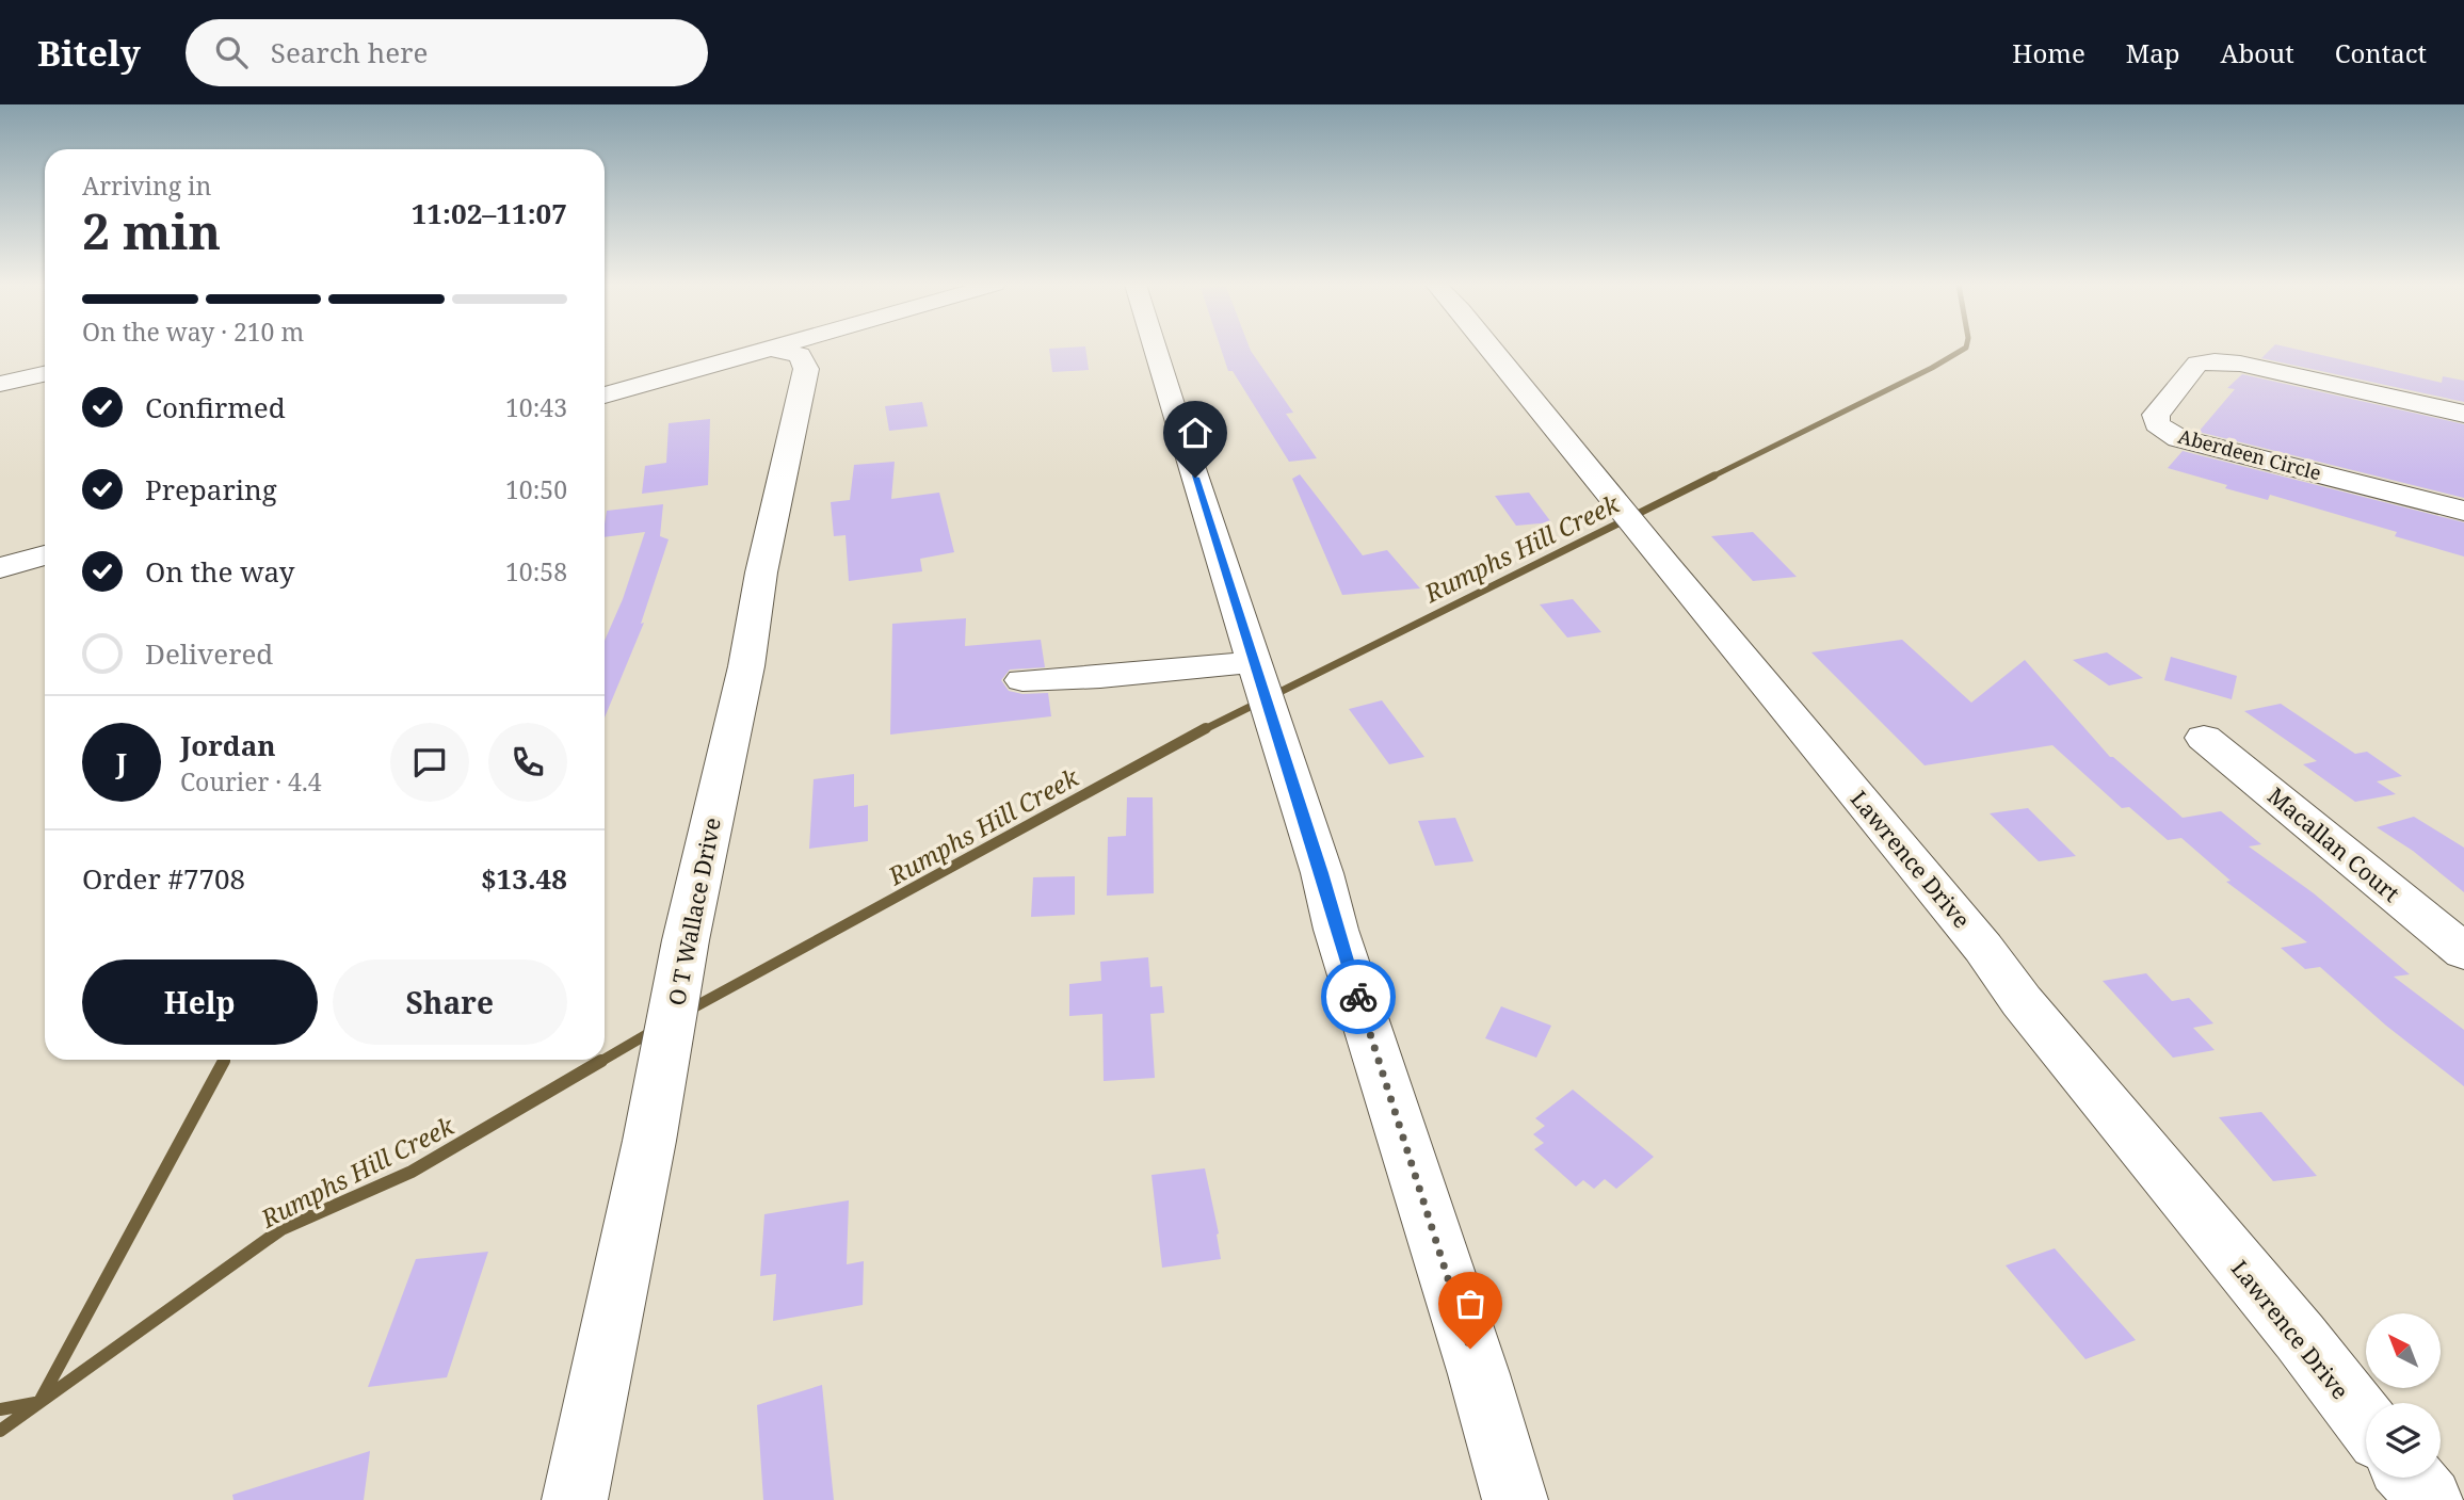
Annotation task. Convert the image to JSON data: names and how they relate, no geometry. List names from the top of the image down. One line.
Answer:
{"streets":{"street":["Aberdeen Circle","Macallan Court","Lawrence Drive","O T Wallace Drive"]},"water":["Rumphs Hill Creek"],"north":"top left","page":{"header":"Bitely","search":"Search here","nav":["Home","Map","About","Contact"],"heading":["2 min","Arriving in","11:02–11:07"],"panel":["Jordan","Courier · 4.4","Order #7708","$13.48"],"bar":"On the way · 210 m","list":[["Confirmed","10:43"],["Preparing","10:50"],["On the way","10:58"],"Delivered"],"round":"J","buttons":["Help","Share"]}}
